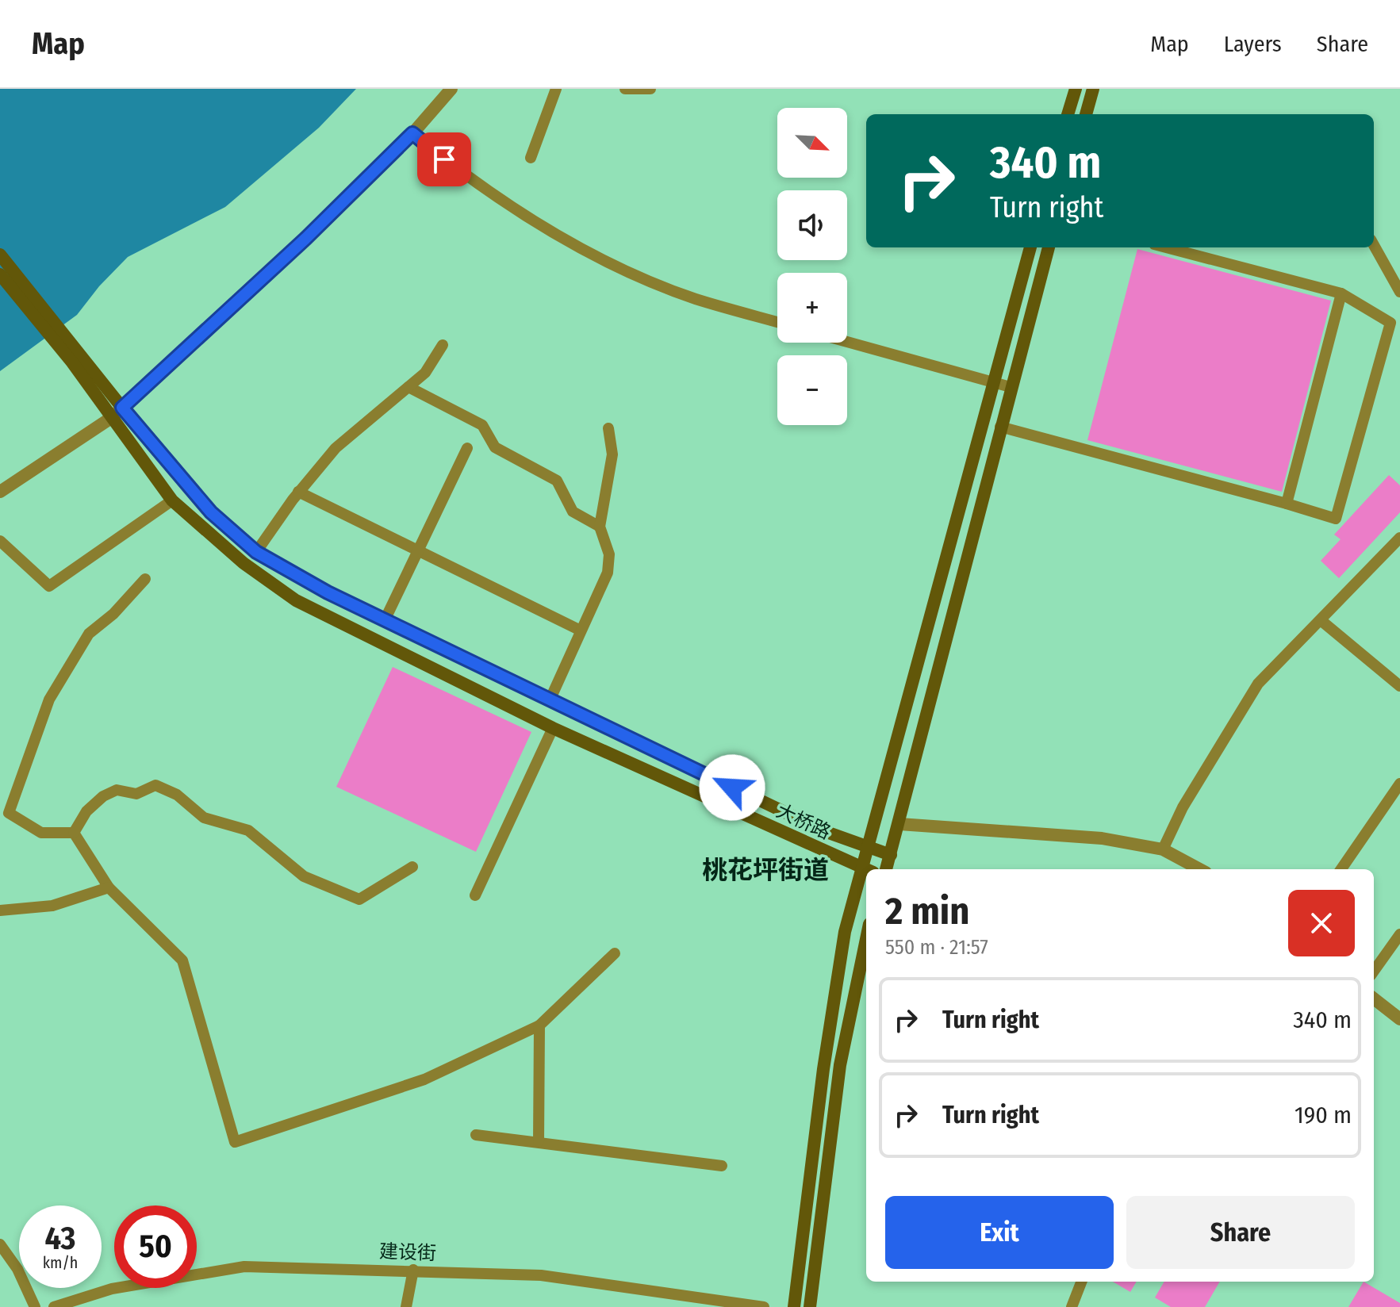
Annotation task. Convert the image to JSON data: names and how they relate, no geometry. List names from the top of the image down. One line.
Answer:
{"streets":{"main road":["大桥路"],"street":["建设街"]},"districts":["桃花坪街道"],"north":"bottom right","page":{"header":"Map","nav":["Map","Layers","Share"],"map_buttons":["+","−"],"turn":["340 m","Turn right"],"heading":["2 min","550 m · 21:57"],"list":[{"name":"Turn right","value":"340 m"},{"name":"Turn right","value":"190 m"}],"buttons":["Exit","Share"],"speed":"43 km/h","limit":"50"}}
